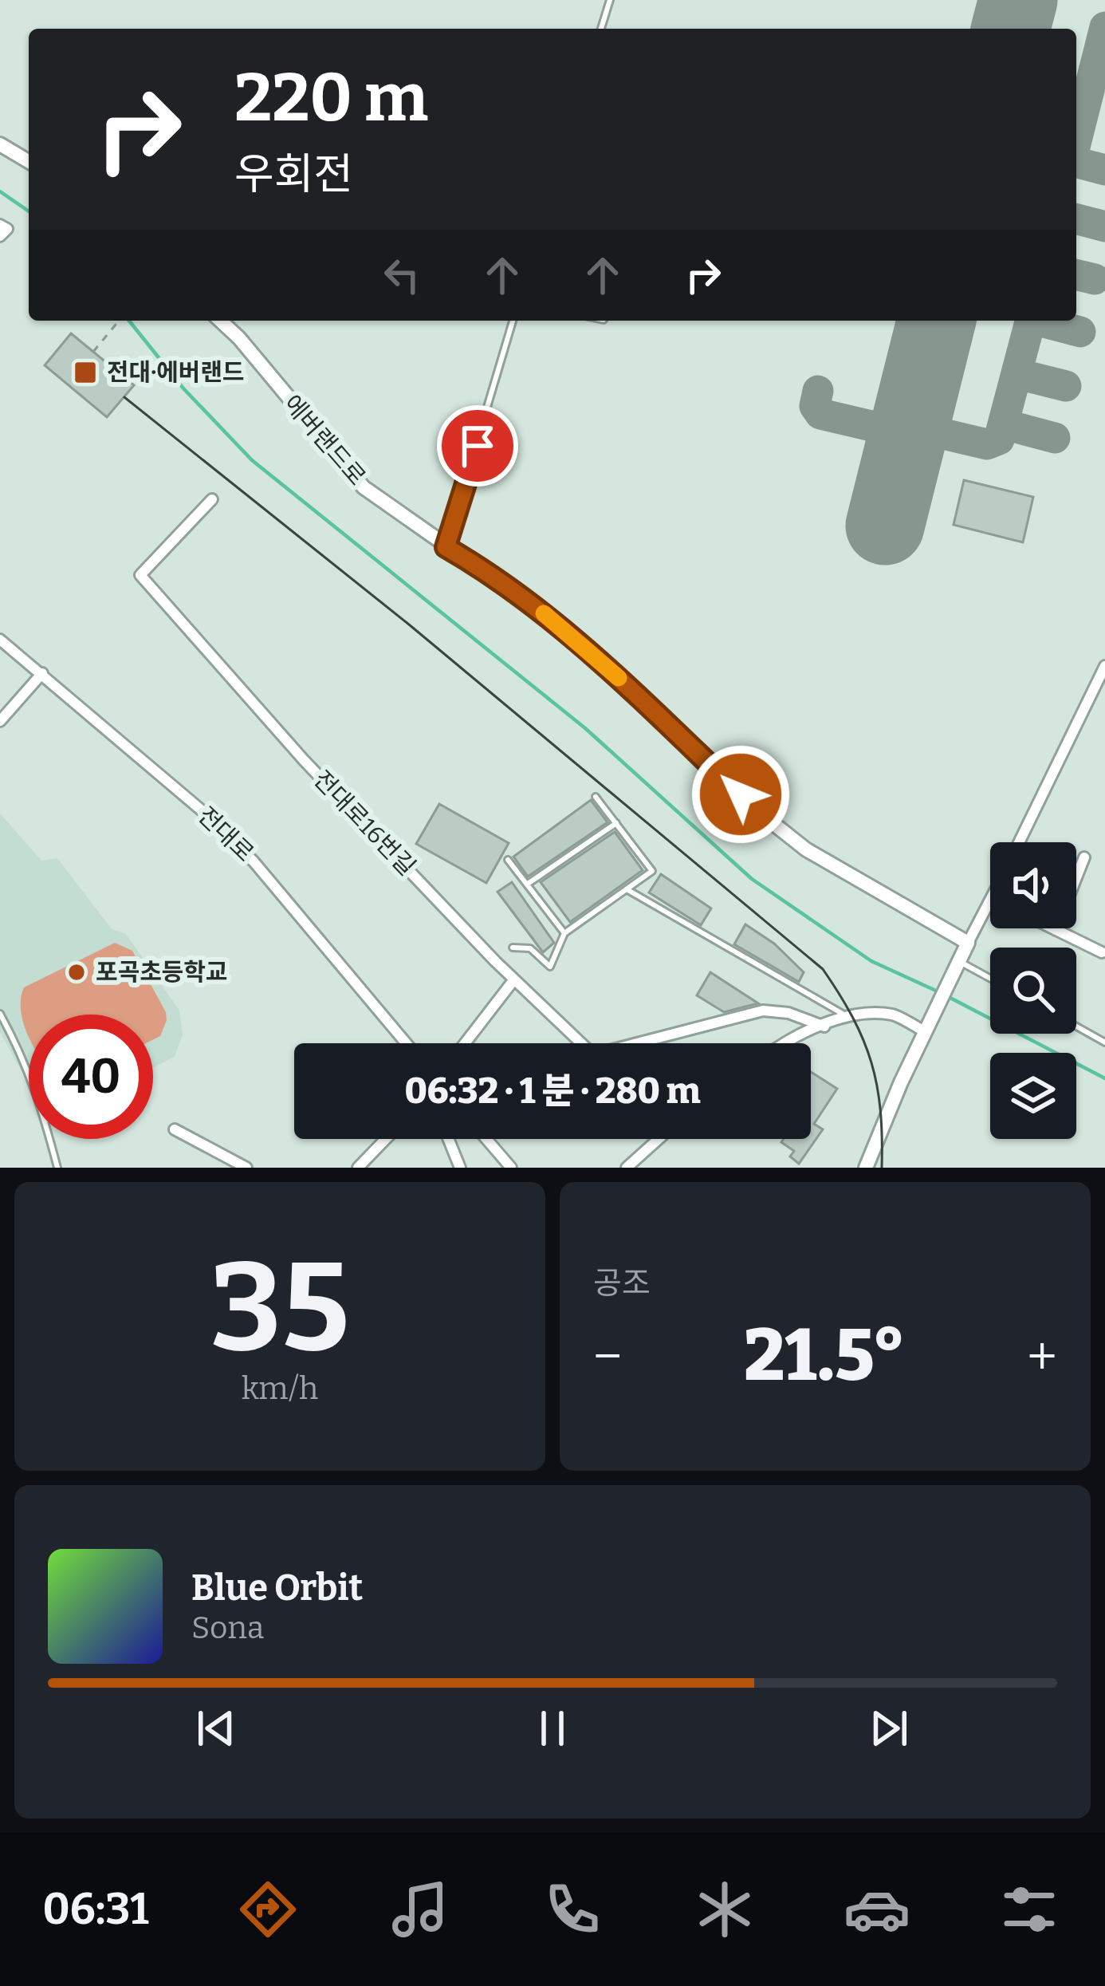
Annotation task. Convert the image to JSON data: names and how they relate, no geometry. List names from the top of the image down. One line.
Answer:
{"streets":{"street":["에버랜드로","전대로16번길","전대로"]},"places":{"transit":["전대·에버랜드"],"other":["포곡초등학교"]},"page":{"turn":["220 m","우회전"],"limit":"40","trip":"06:32 · 1 분 · 280 m","tile":[["35","km/h"],"공조"],"heat":["−","21.5°","+"],"song":["Blue Orbit","Sona"],"tabs":"06:31"}}
